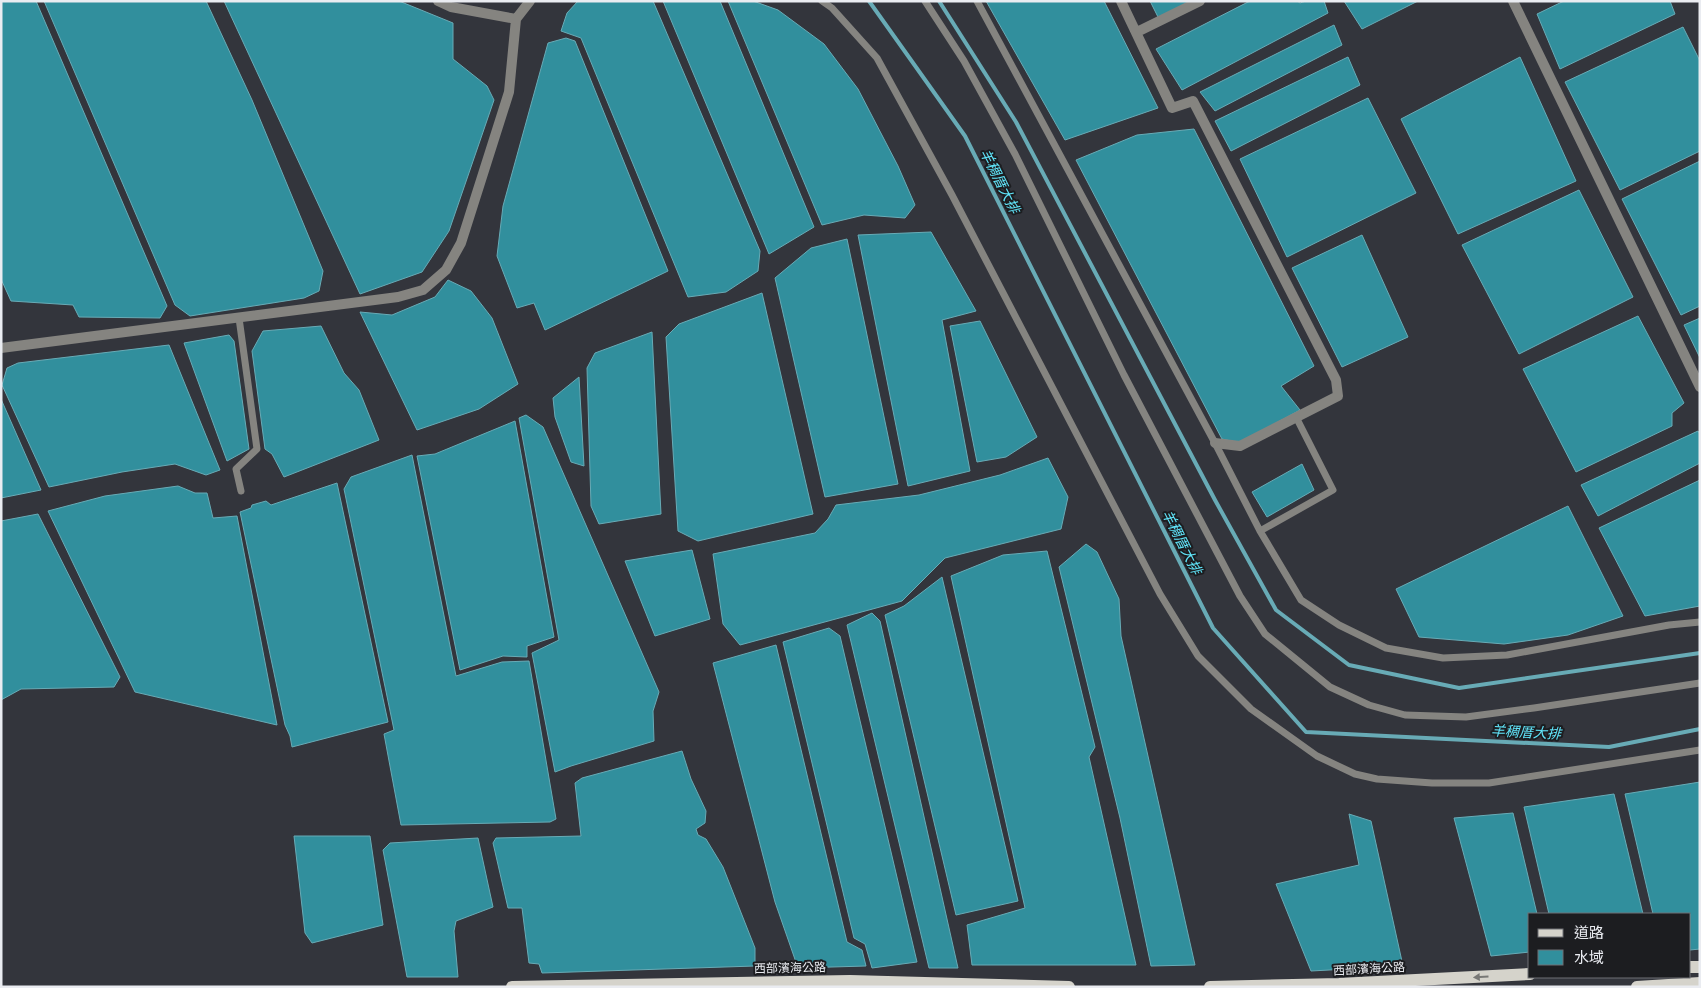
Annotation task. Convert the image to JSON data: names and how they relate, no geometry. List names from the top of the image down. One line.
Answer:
{"streets":{"main road":["西部濱海公路"]},"one_way":["西部濱海公路"],"water":["羊稠厝大排"],"legend":["道路","水域"]}
